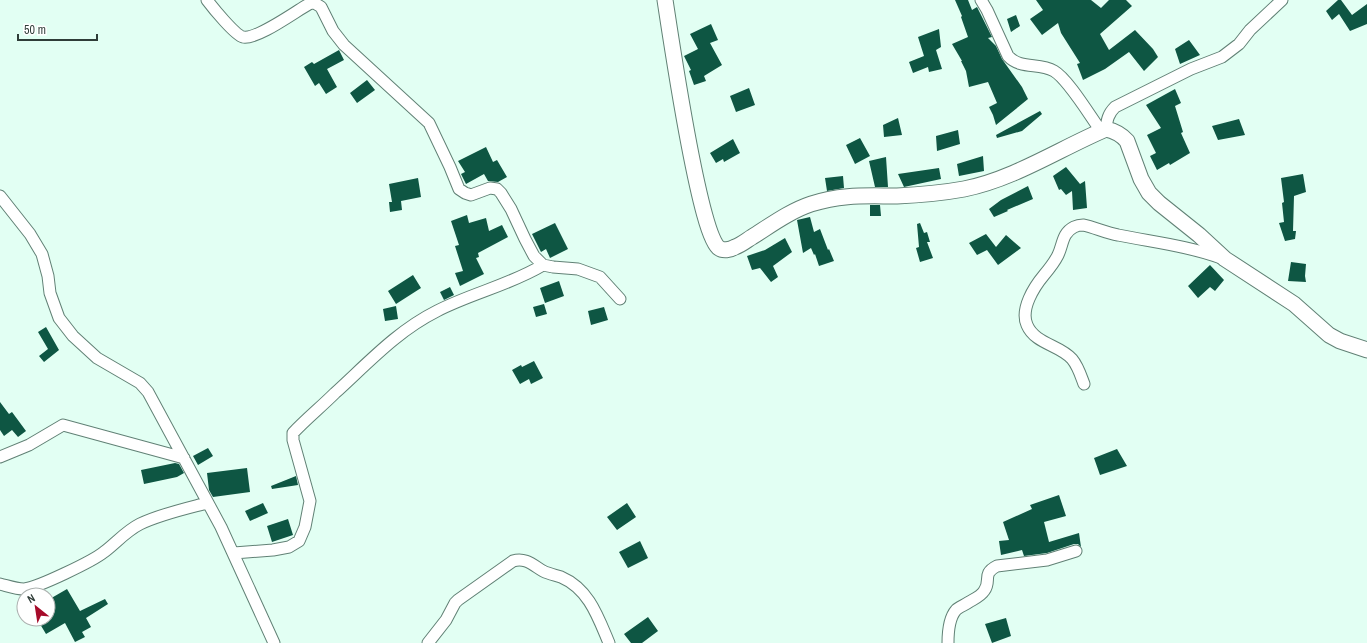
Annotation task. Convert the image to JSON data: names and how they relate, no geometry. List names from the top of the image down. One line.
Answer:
{"scale_bar":"50 m","north":"top left"}
